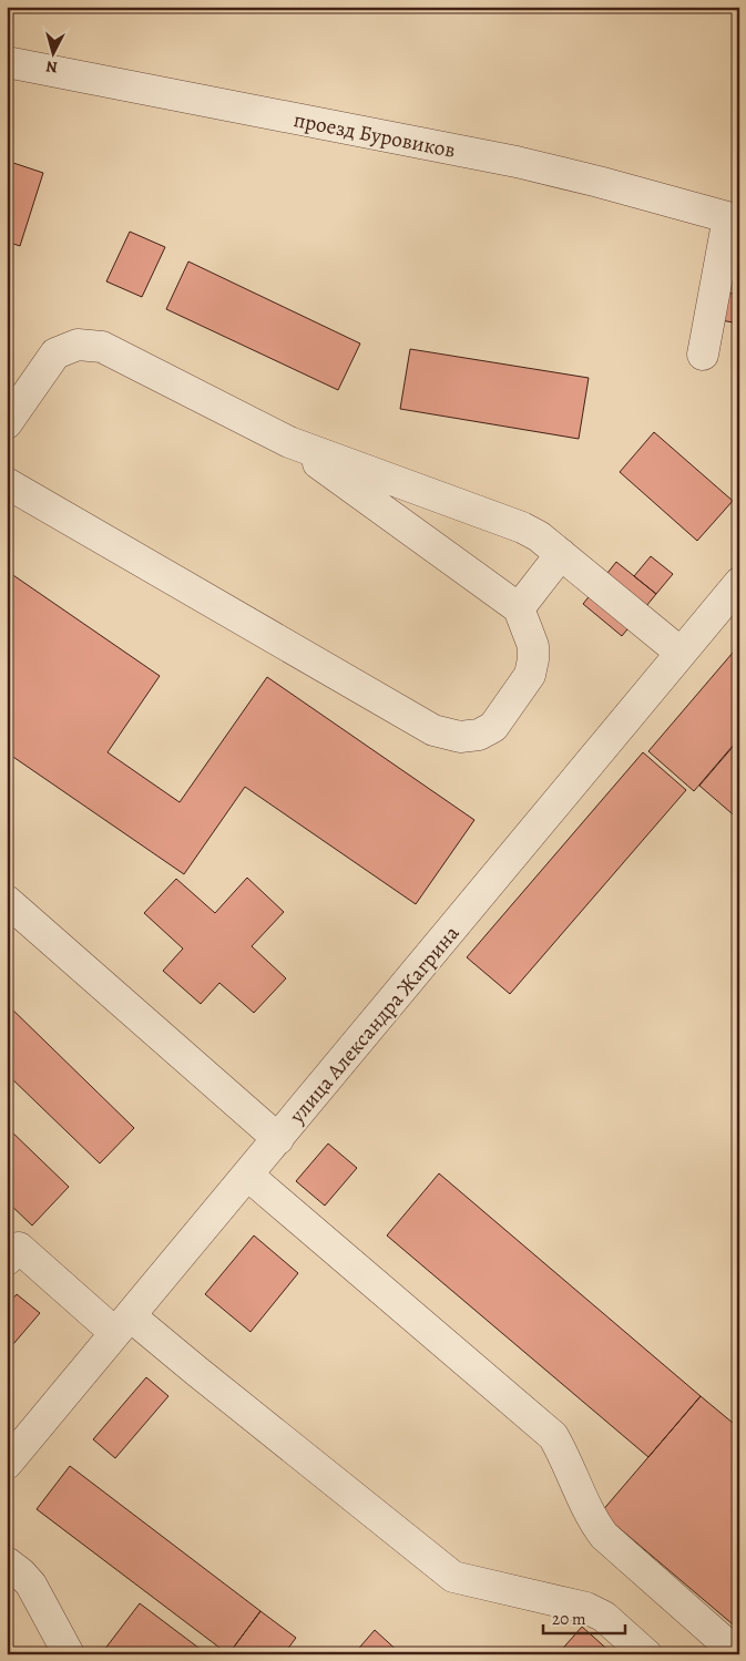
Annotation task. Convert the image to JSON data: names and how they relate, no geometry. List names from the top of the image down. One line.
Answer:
{"streets":{"street":["проезд Буровиков","улица Александра Жагрина"]},"scale_bar":"20 m","north":"bottom"}
